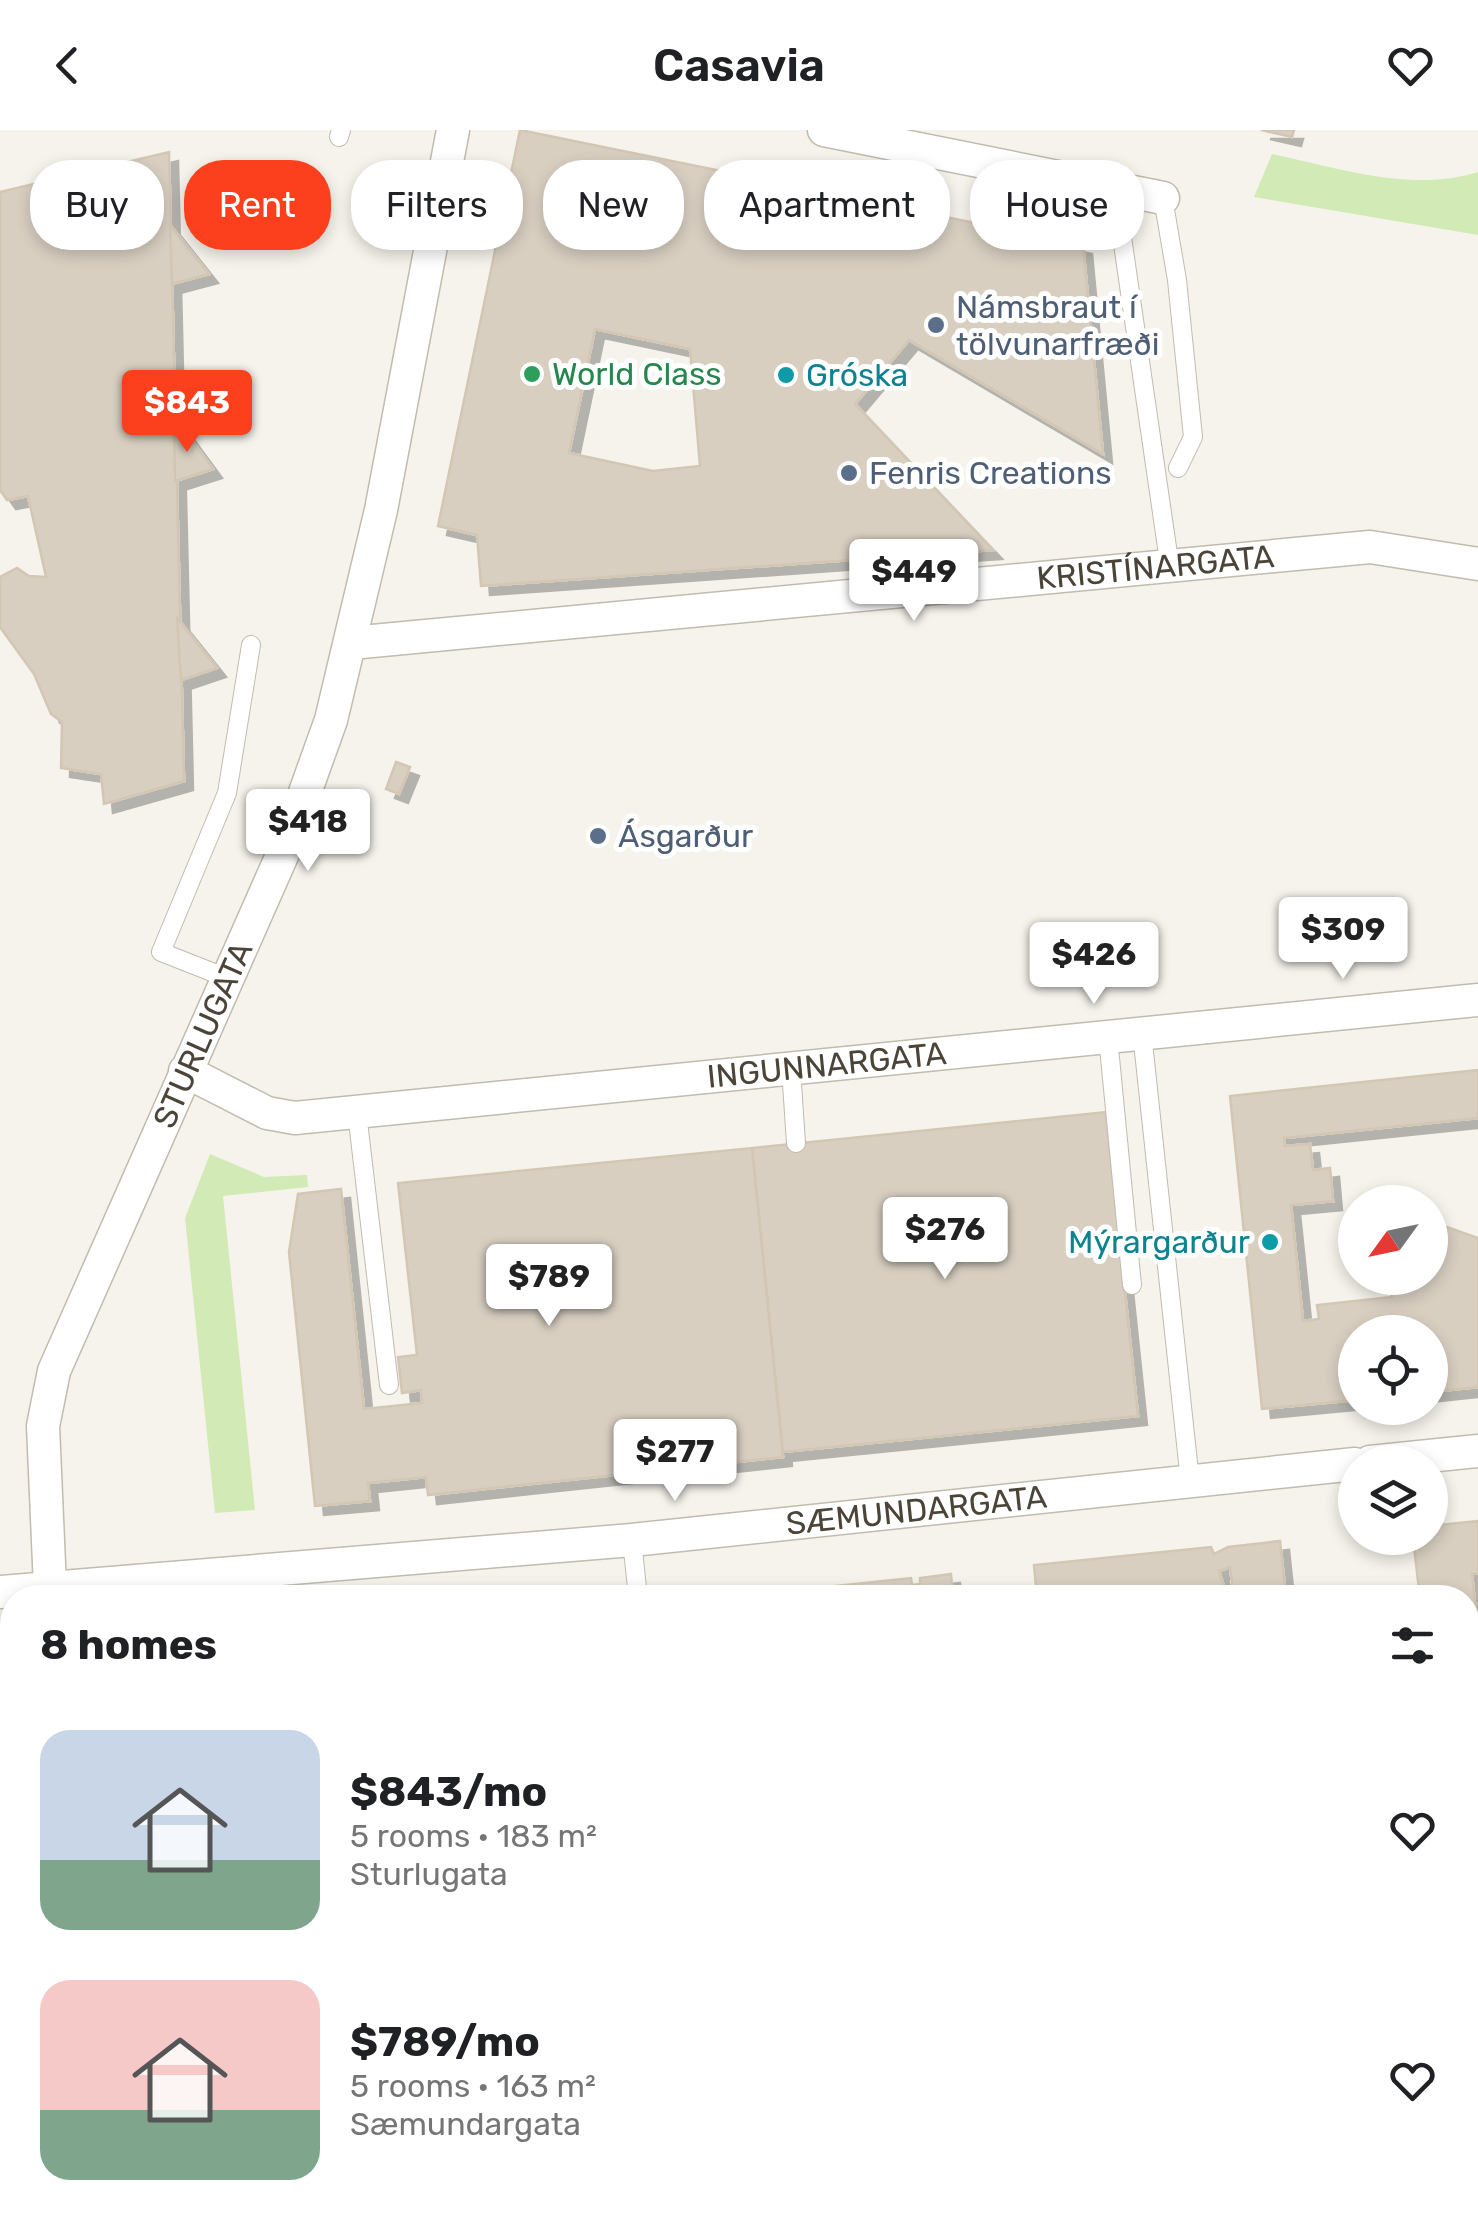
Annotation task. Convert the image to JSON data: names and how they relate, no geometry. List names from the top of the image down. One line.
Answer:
{"streets":{"street":["KRISTÍNARGATA","STURLUGATA","INGUNNARGATA","SÆMUNDARGATA"]},"crossings":[["KRISTÍNARGATA","STURLUGATA"],["STURLUGATA","INGUNNARGATA"]],"places":["Námsbraut í tölvunarfræði","World Class","Gróska","Fenris Creations","Ásgarður","Mýrargarður"],"north":"bottom left","page":{"header":"Casavia","chip":["Buy","Rent","Filters","New","Apartment","House"],"price":["$843","$449","$418","$309","$426","$276","$789","$277"],"heading":"8 homes","list":[{"name":"$843/mo","note":"5 rooms · 183 m² · Sturlugata"},{"name":"$789/mo","note":"5 rooms · 163 m² · Sæmundargata"}]}}
